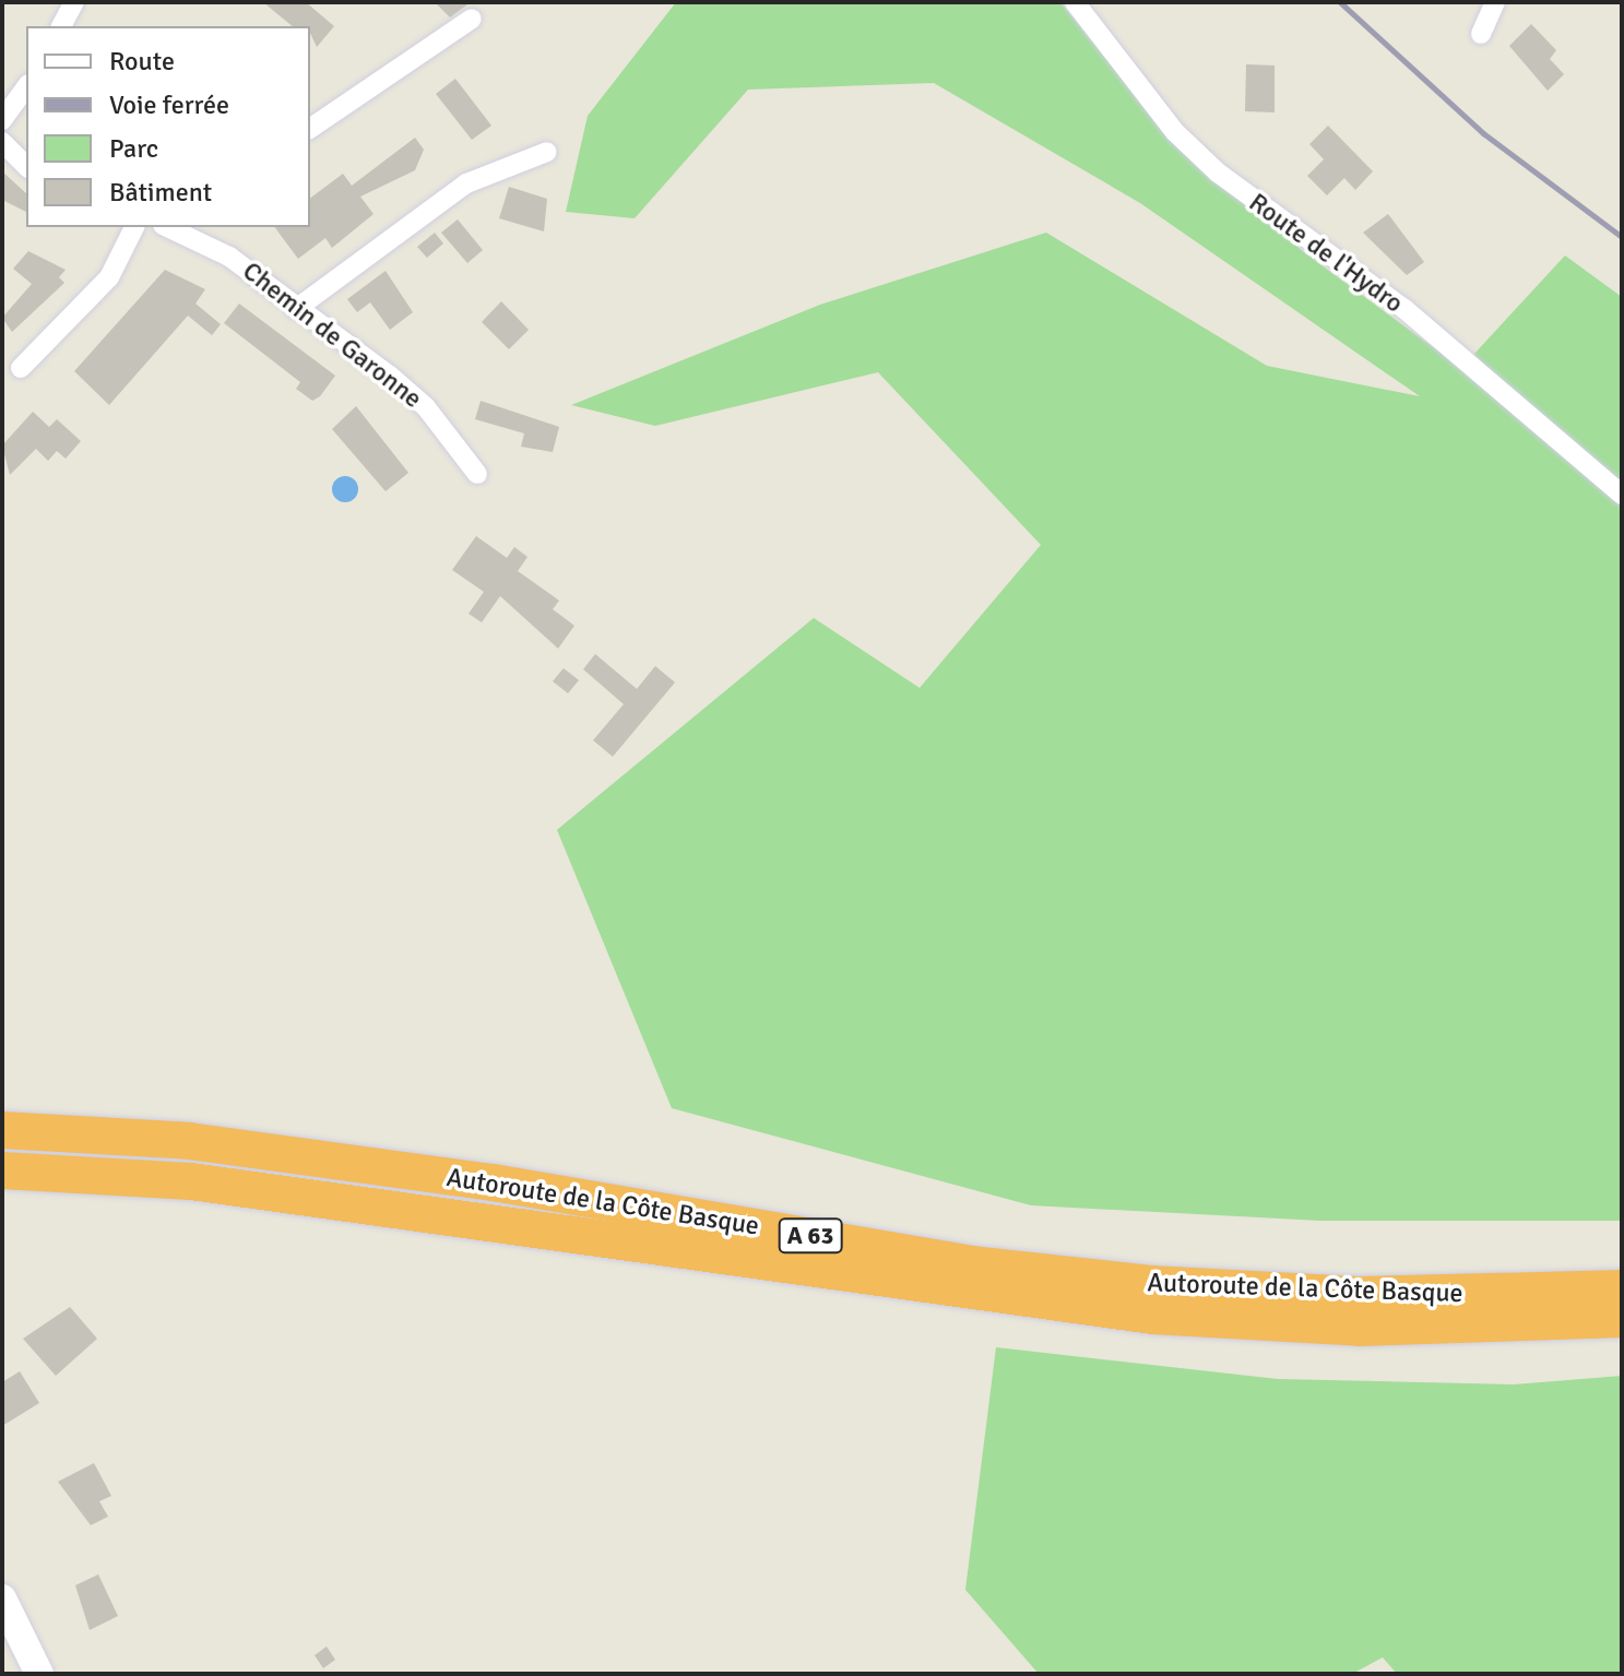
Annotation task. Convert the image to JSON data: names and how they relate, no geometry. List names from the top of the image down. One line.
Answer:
{"streets":{"highway":["Autoroute de la Côte Basque","A 63"],"street":["Route de l'Hydro","Chemin de Garonne"]},"legend":["Route","Voie ferrée","Parc","Bâtiment"]}
